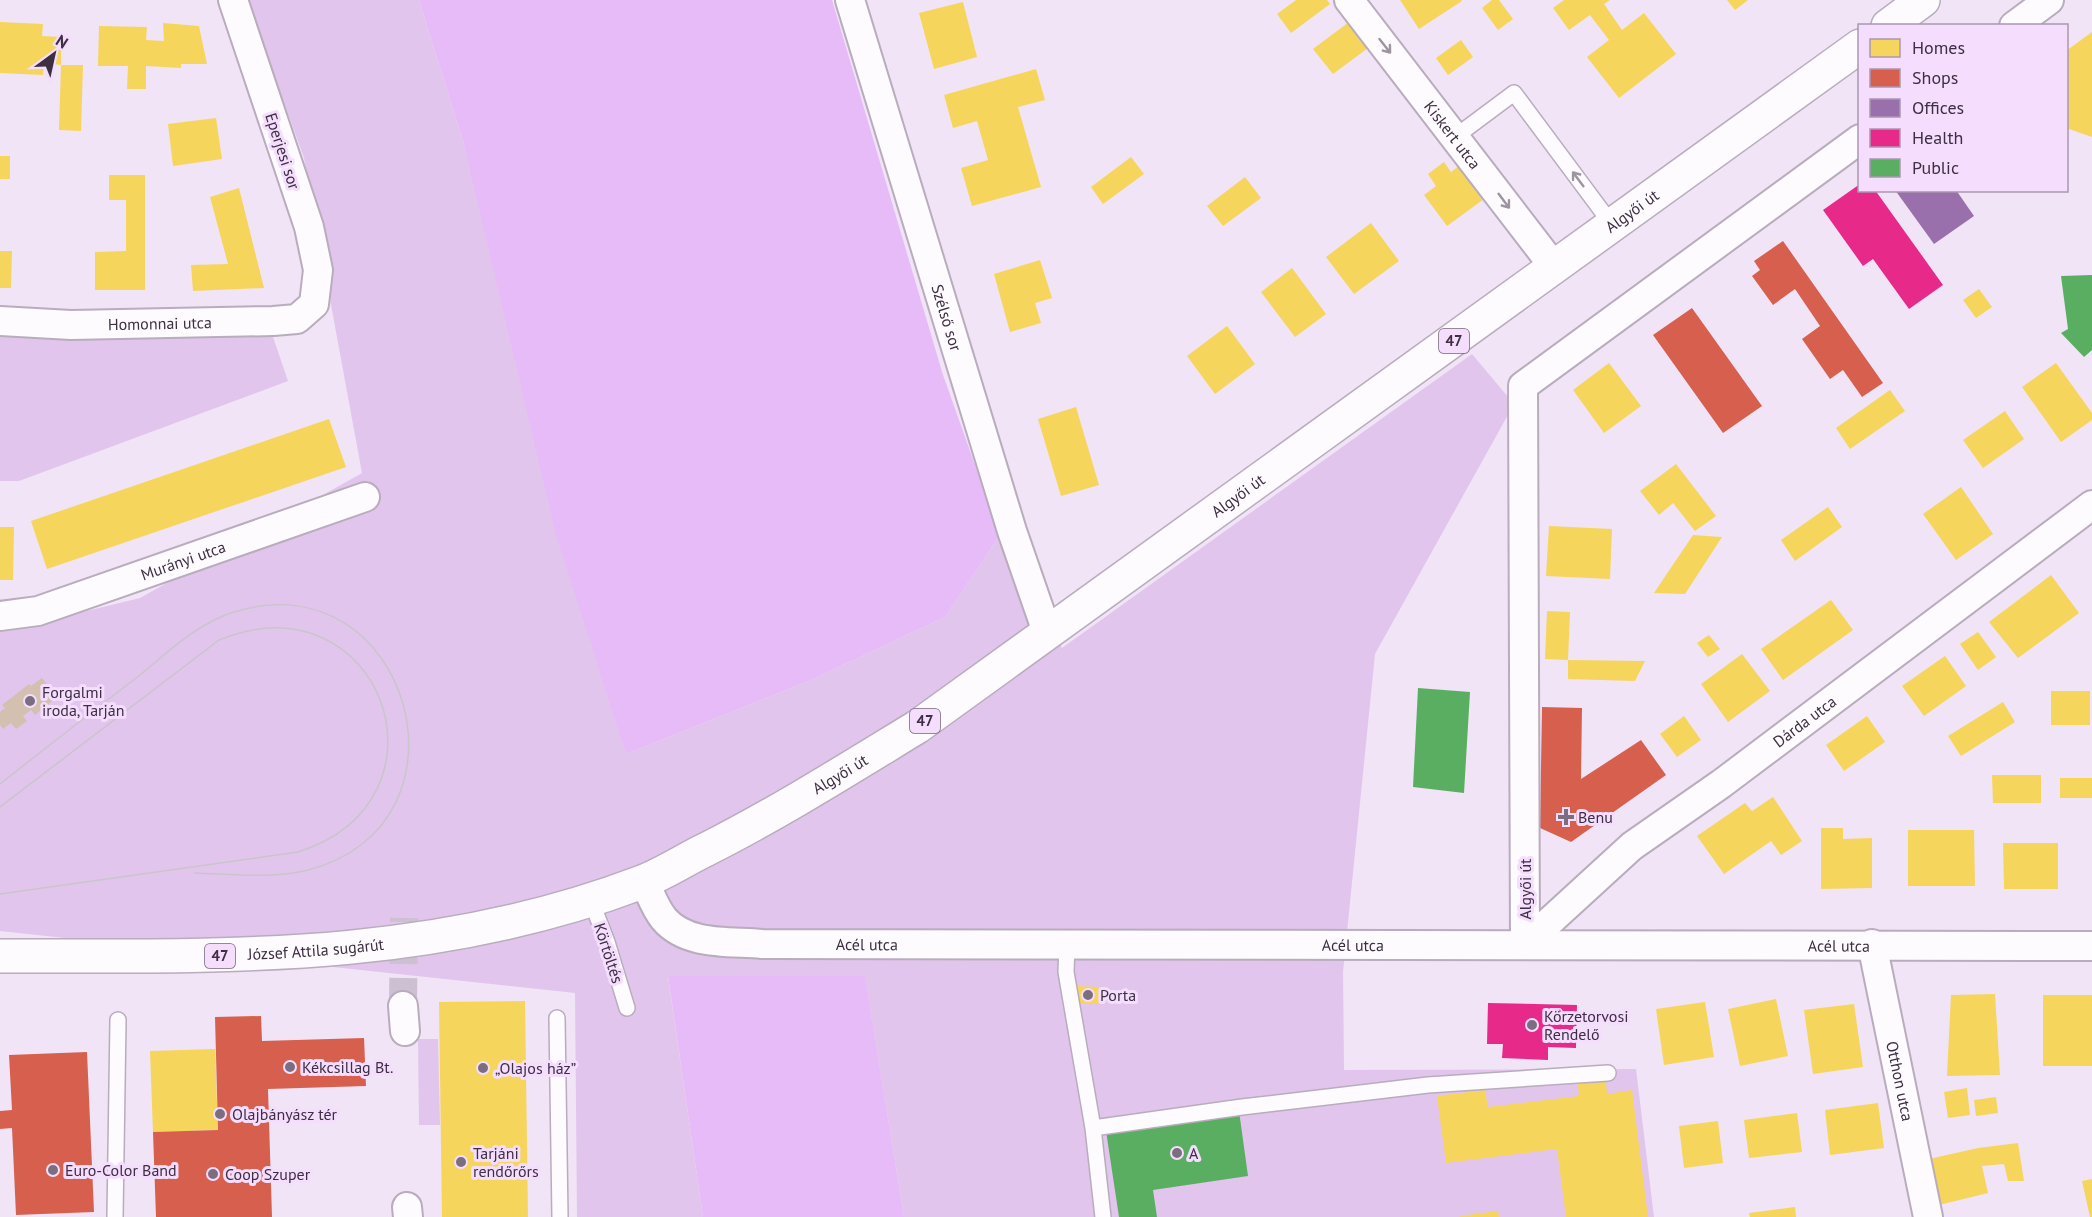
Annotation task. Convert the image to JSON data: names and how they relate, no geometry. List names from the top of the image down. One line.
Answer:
{"streets":{"main road":["Algyői út","47","József Attila sugárút"],"street":["Kiskert utca","Eperjesi sor","Szélső sor","Homonnai utca","Murányi utca","Dárda utca","Acél utca","Otthon utca"],"lane":["Körtöltés"]},"crossings":[["Kiskert utca","Algyői út"],["Eperjesi sor","Homonnai utca"],["Algyői út","Szélső sor"],["Algyői út","Dárda utca"],["Algyői út","Acél utca"],["Algyői út","József Attila sugárút"],["Algyői út","Körtöltés"],["Dárda utca","Acél utca"],["Acél utca","Otthon utca"],["József Attila sugárút","Körtöltés"]],"one_way":["Kiskert utca"],"places":{"other":["Forgalmi iroda, Tarján","Porta","Körzetorvosi Rendelő","Kékcsillag Bt.","„Olajos ház”","Olajbányász tér","A","Tarjáni rendőrőrs","Euro-Color Band","Coop Szuper"],"health":["Benu"]},"legend":["Homes","Shops","Offices","Health","Public"],"north":"top right"}
